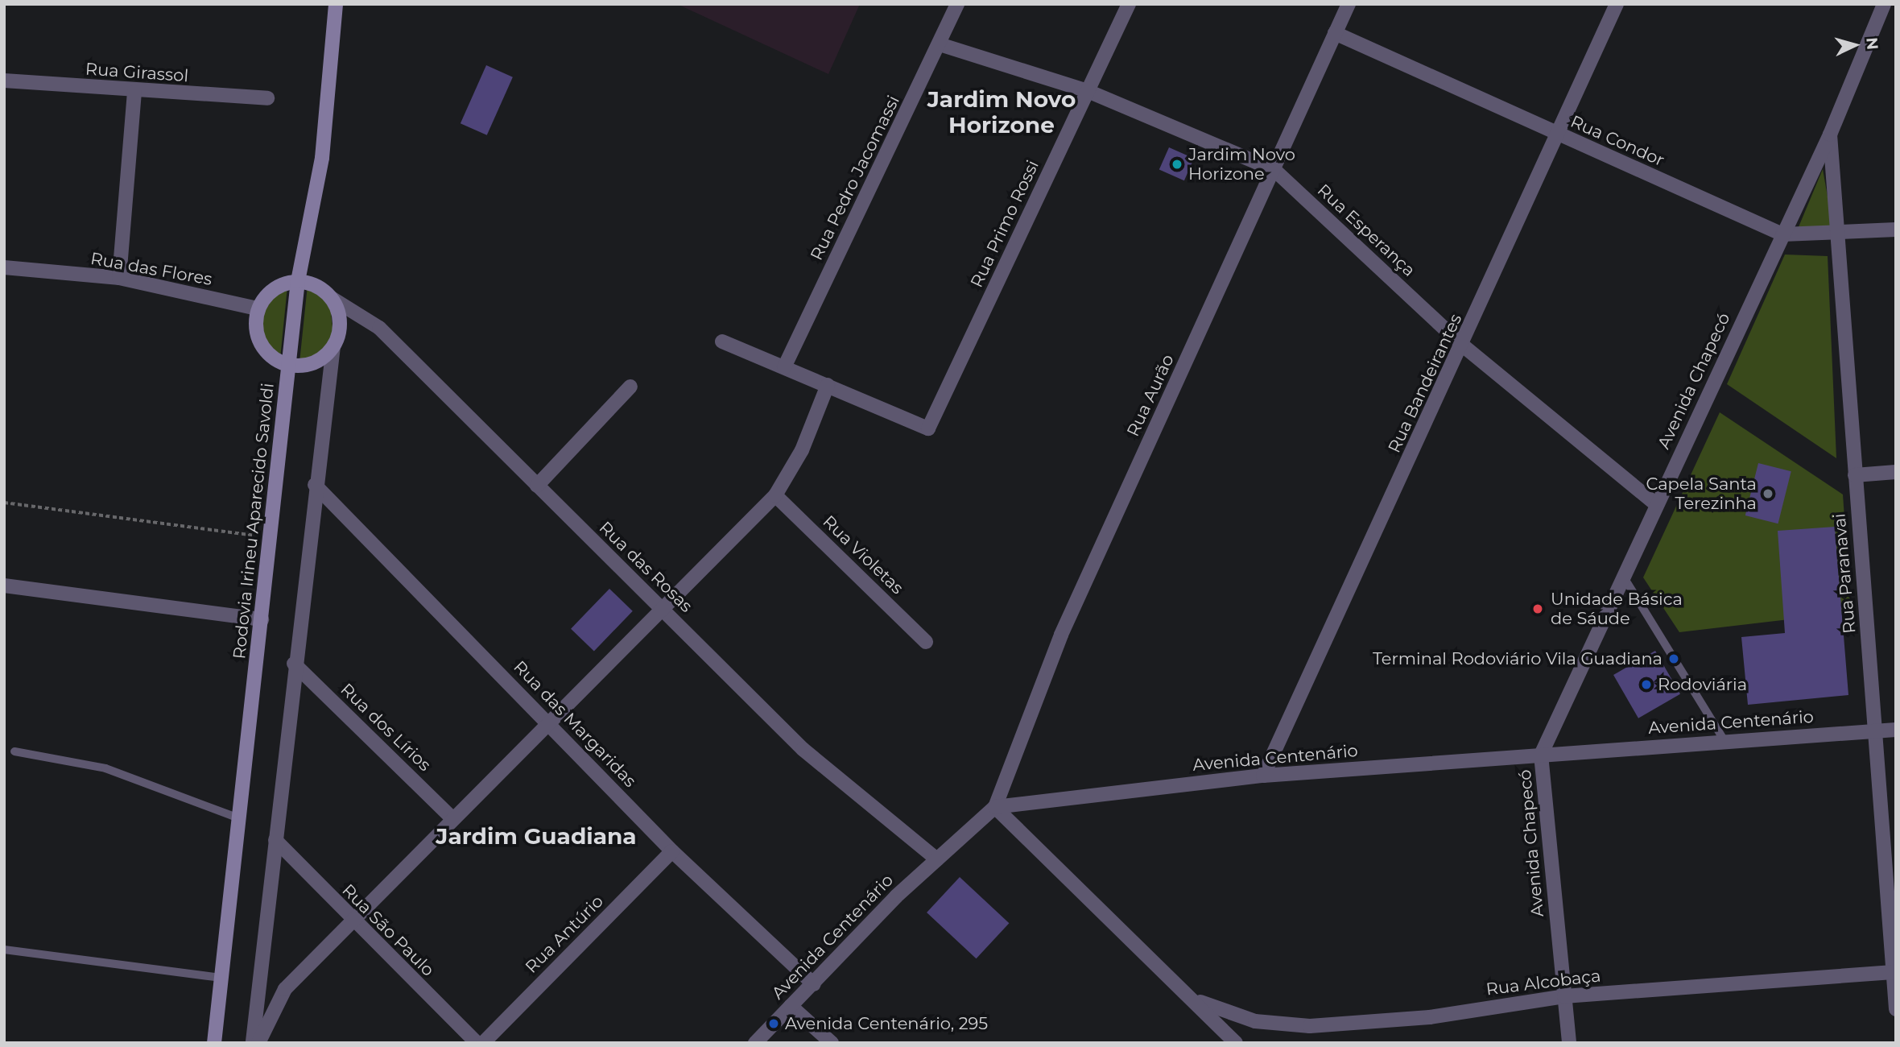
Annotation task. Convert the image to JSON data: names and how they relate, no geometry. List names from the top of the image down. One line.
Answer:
{"streets":{"main road":["Rodovia Irineu Aparecido Savoldi"],"street":["Rua Girassol","Rua Condor","Rua Pedro Jacomassi","Rua Primo Rossi","Rua Esperança","Rua das Flores","Avenida Chapecó","Rua Bandeirantes","Rua Aurão","Rua Violetas","Rua das Rosas","Rua Paranavai","Avenida Centenário","Rua das Margaridas","Rua dos Lírios","Rua São Paulo","Rua Antúrio","Rua Alcobaça"]},"crossings":[["Rua Condor","Avenida Chapecó"],["Rua Condor","Rua Bandeirantes"],["Rua Condor","Rua Aurão"],["Rua Condor","Rua Paranavai"],["Rua Pedro Jacomassi","Rua Esperança"],["Rua Primo Rossi","Rua Esperança"],["Rua Esperança","Avenida Chapecó"],["Rua Esperança","Rua Bandeirantes"],["Rua Esperança","Rua Aurão"],["Avenida Chapecó","Rua Paranavai"],["Avenida Chapecó","Avenida Centenário"],["Avenida Chapecó","Rua Alcobaça"],["Rua Bandeirantes","Avenida Centenário"],["Rua Aurão","Avenida Centenário"],["Rua das Rosas","Avenida Centenário"],["Rua Paranavai","Avenida Centenário"],["Rua Paranavai","Rua Alcobaça"],["Avenida Centenário","Rua das Margaridas"],["Rua das Margaridas","Rua Antúrio"]],"districts":["Jardim Novo Horizone","Jardim Guadiana"],"places":["Jardim Novo Horizone","Capela Santa Terezinha","Unidade Básica de Sáude","Terminal Rodoviário Vila Guadiana","Rodoviária","Avenida Centenário, 295"],"north":"right"}
